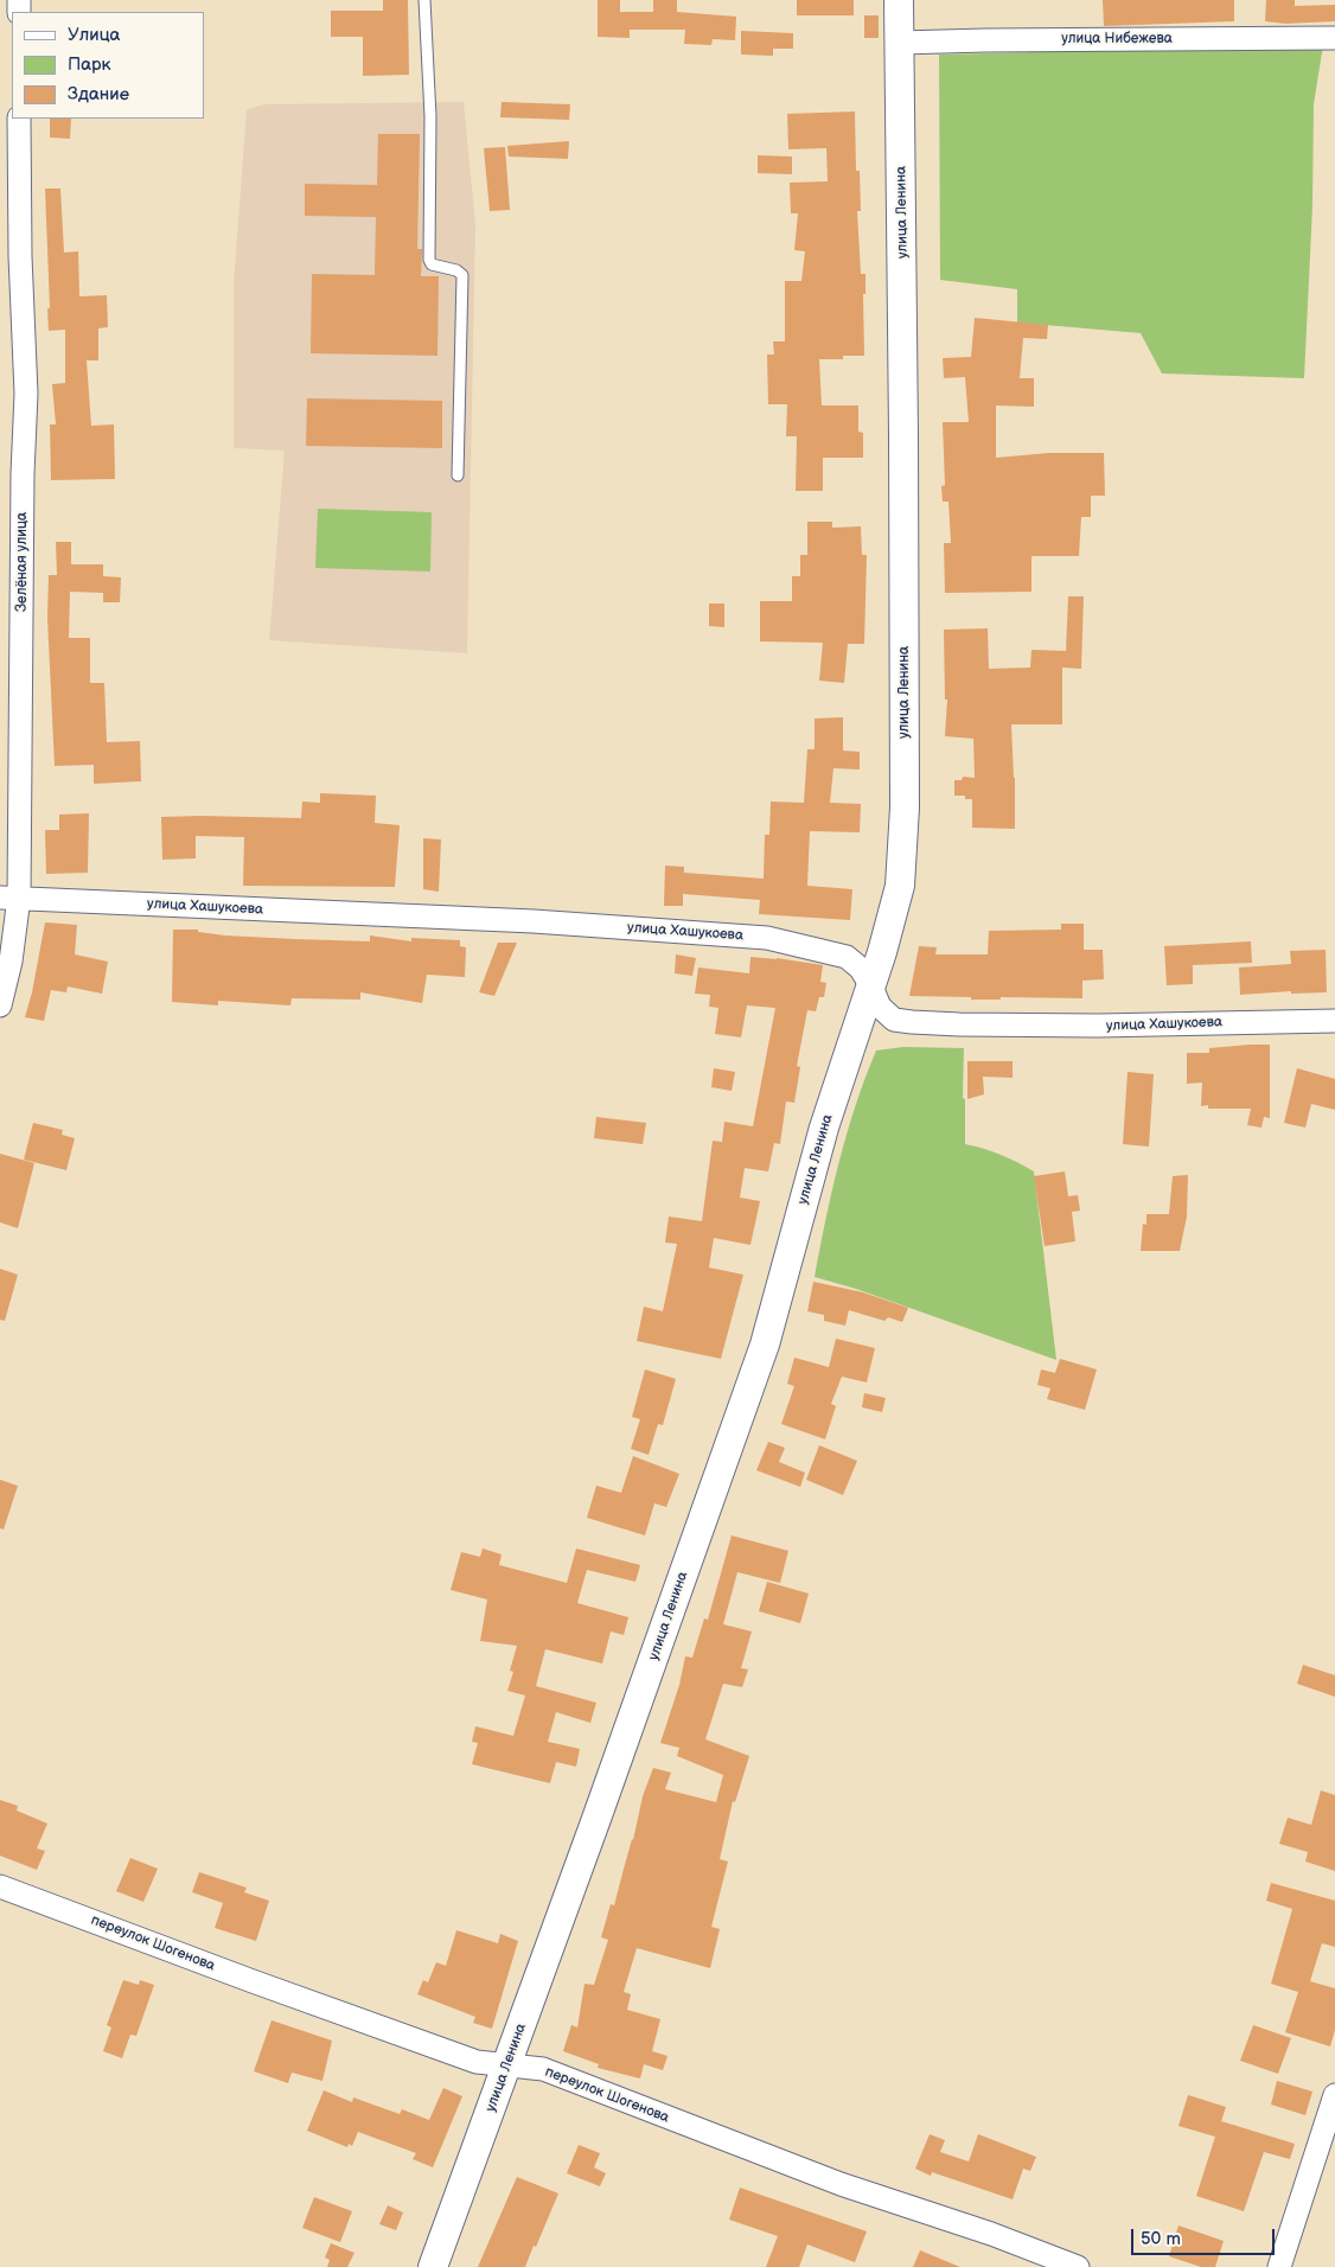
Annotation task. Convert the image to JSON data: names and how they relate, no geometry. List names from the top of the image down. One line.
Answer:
{"streets":{"street":["улица Нибежева","улица Ленина","Зелёная улица","улица Хашукоева","переулок Шогенова"]},"crossings":[["улица Нибежева","улица Ленина"],["улица Ленина","улица Хашукоева"],["улица Ленина","переулок Шогенова"],["Зелёная улица","улица Хашукоева"]],"legend":["Улица","Парк","Здание"],"scale_bar":"50 m"}
